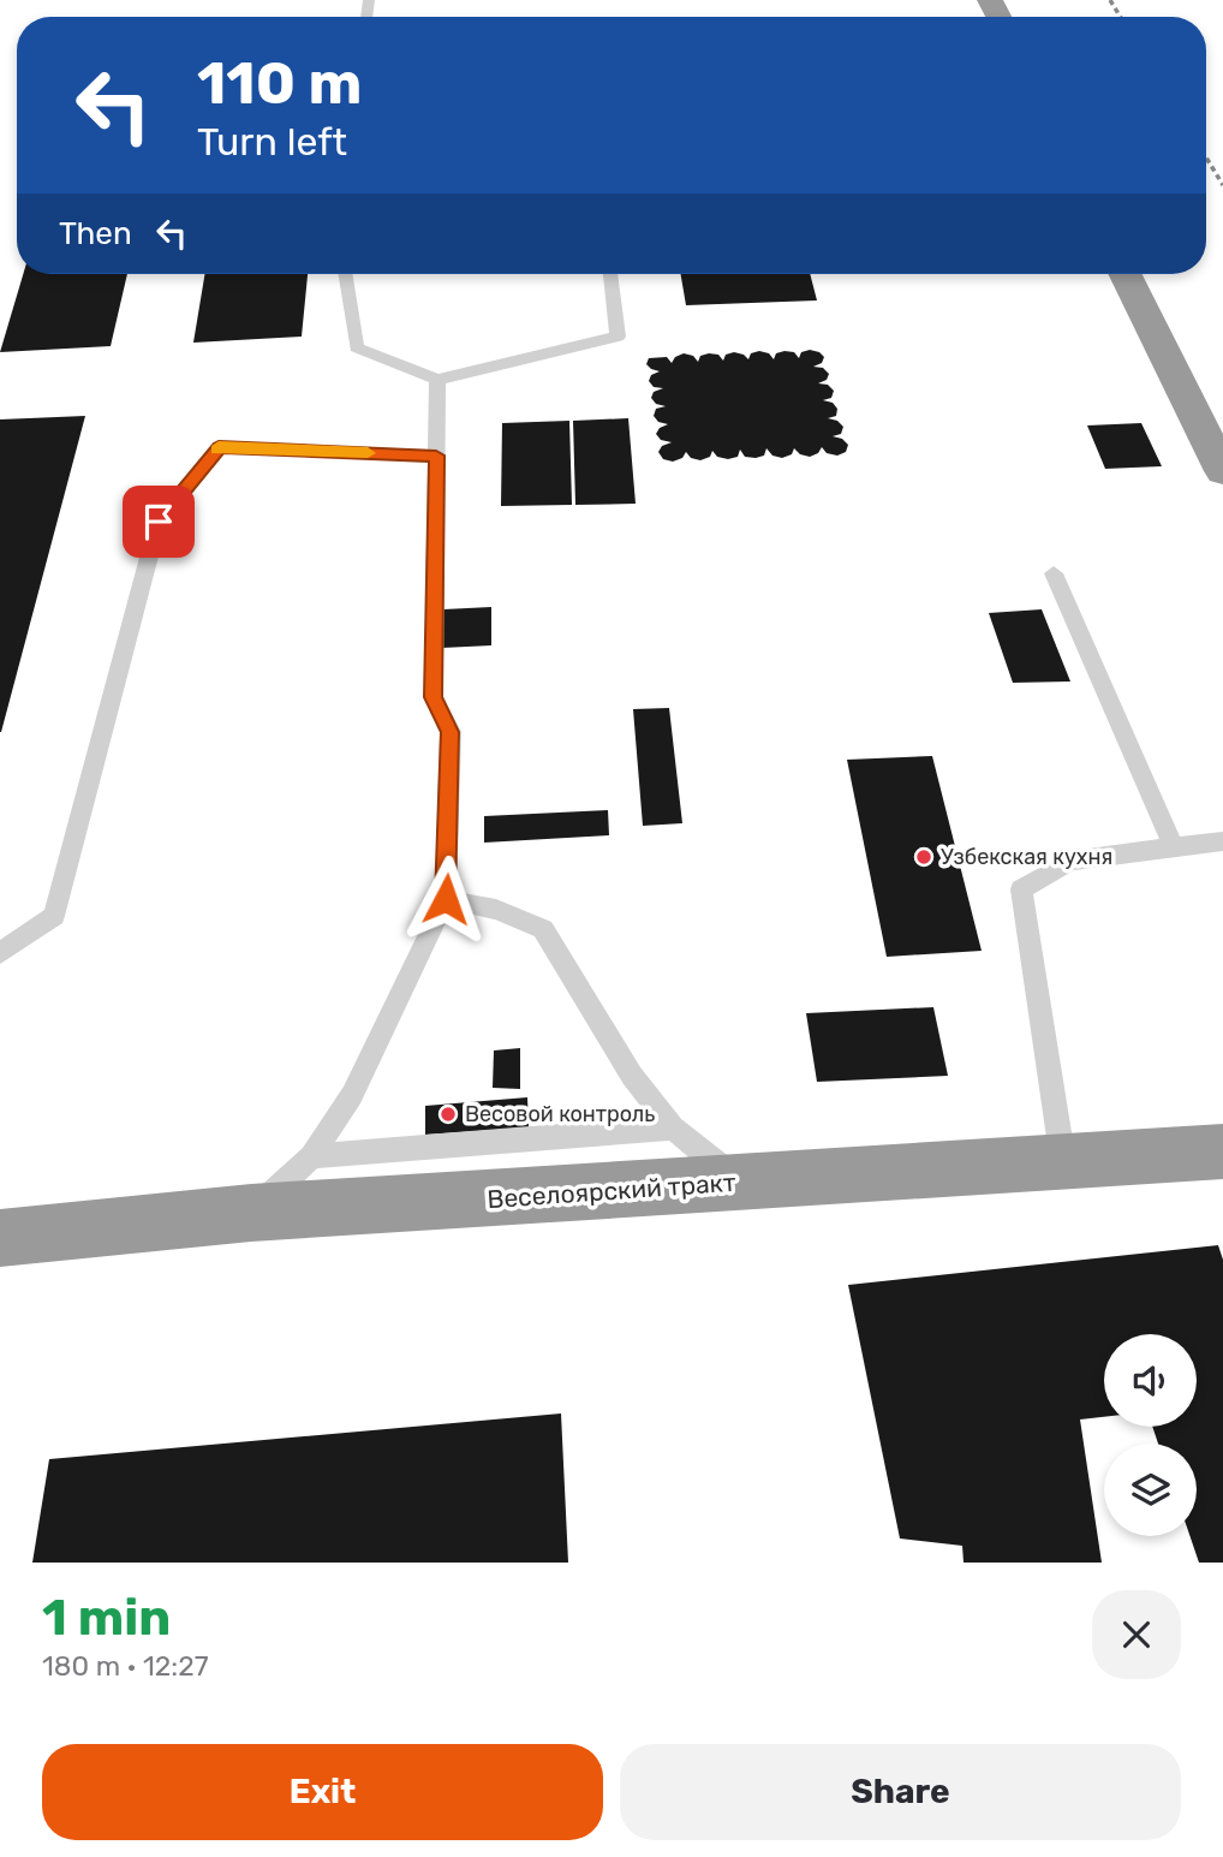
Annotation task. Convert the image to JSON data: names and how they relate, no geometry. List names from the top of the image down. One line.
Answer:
{"streets":{"highway":["Веселоярский тракт"]},"places":["Узбекская кухня","Весовой контроль"],"page":{"turn":["110 m","Turn left"],"then":"Then","heading":["1 min","180 m · 12:27"],"buttons":["Exit","Share"]}}
